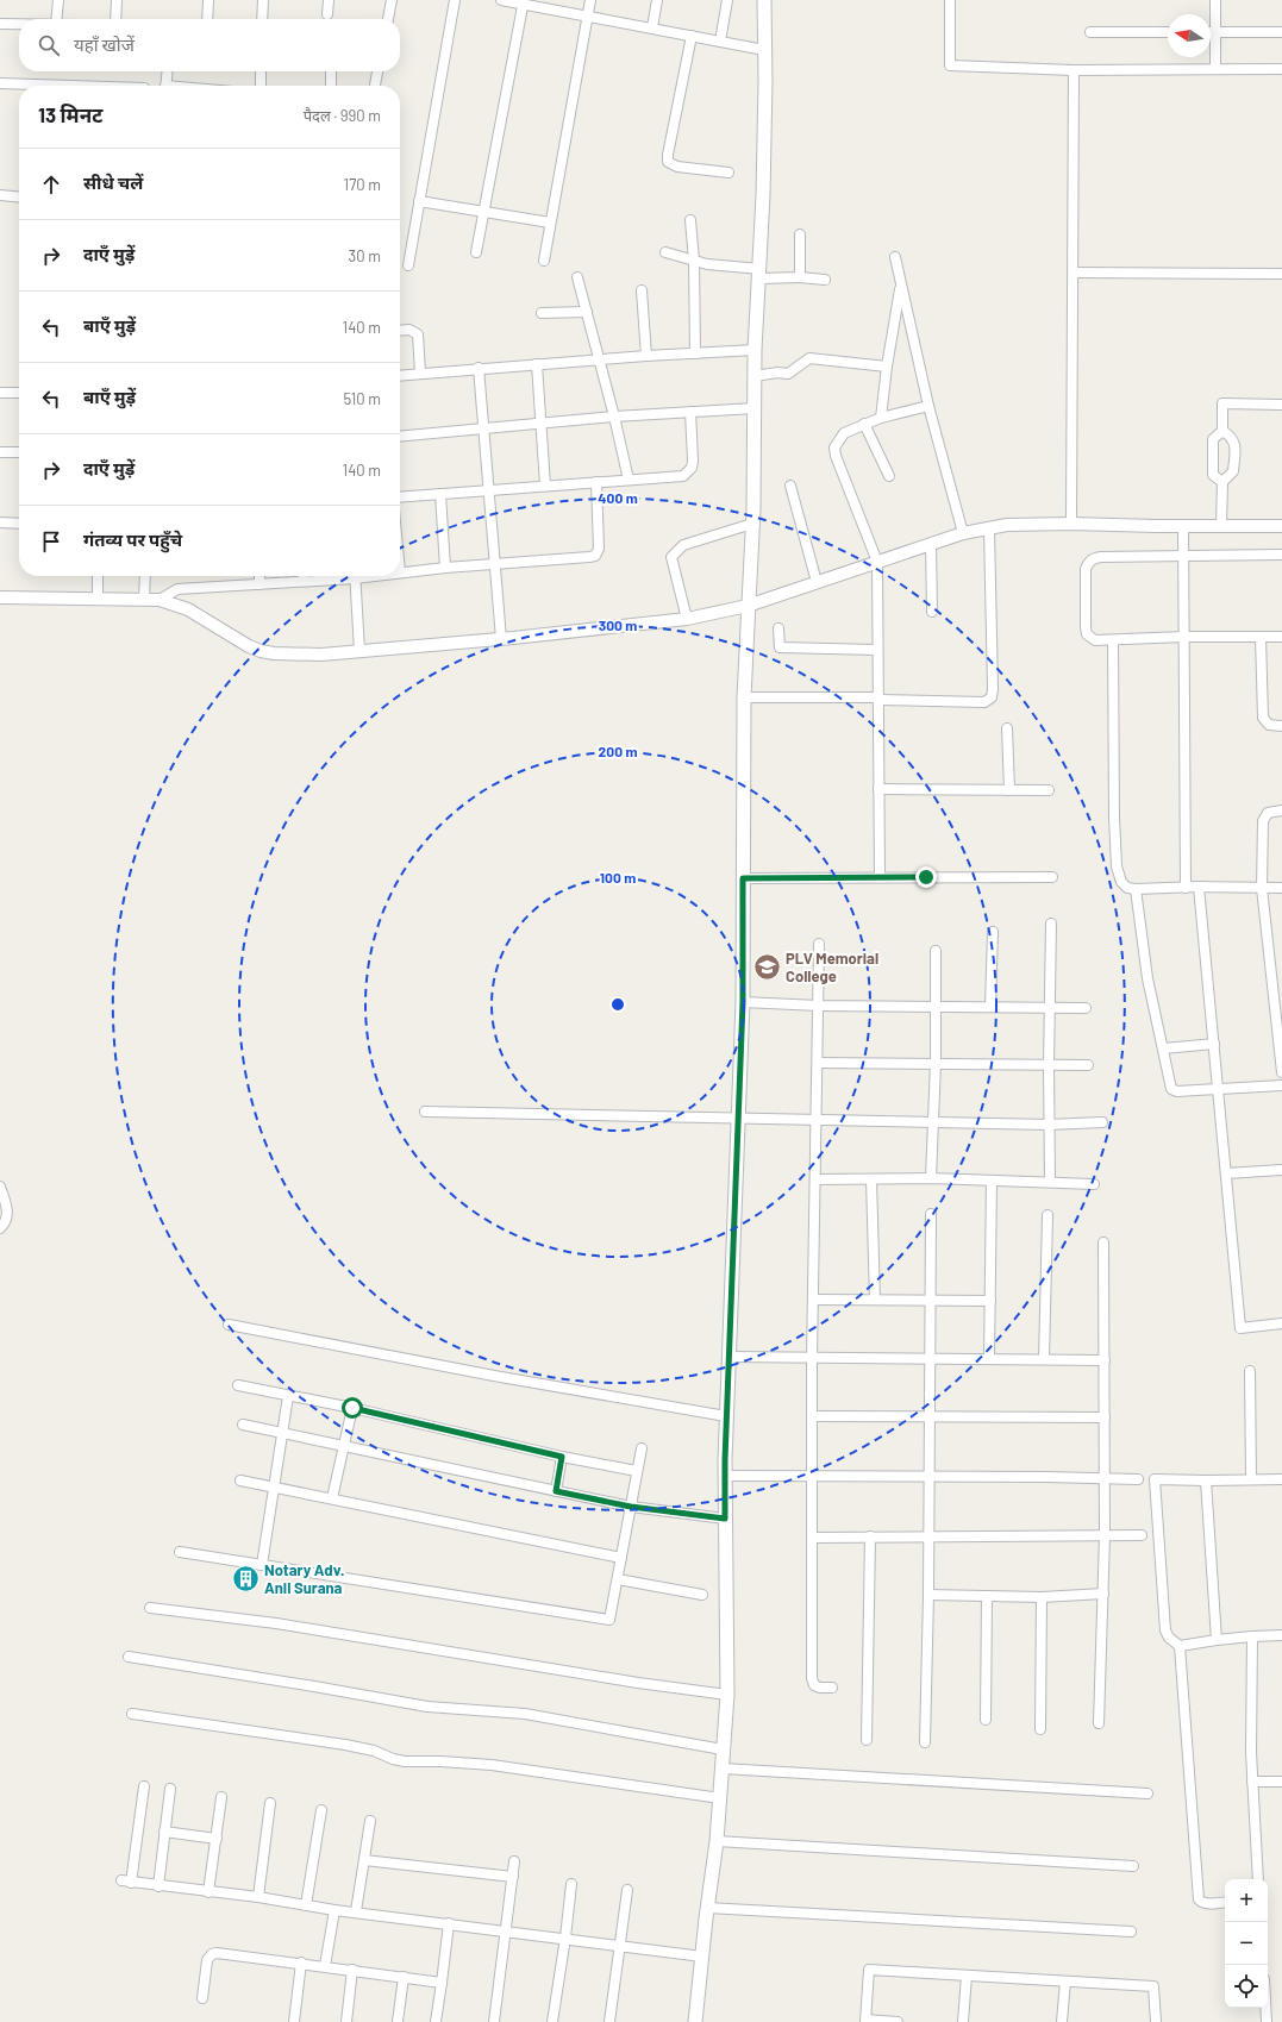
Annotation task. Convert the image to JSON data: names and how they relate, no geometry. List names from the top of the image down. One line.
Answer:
{"places":{"school or university":["PLV Memorial College"],"building":["Notary Adv. Anil Surana"]},"north":"left","page":{"search":"यहाँ खोजें","heading":["13 मिनट","पैदल · 990 m"],"list":[["सीधे चलें","170 m"],["दाएँ मुड़ें","30 m"],["बाएँ मुड़ें","140 m"],["बाएँ मुड़ें","510 m"],["दाएँ मुड़ें","140 m"],"गंतव्य पर पहुँचे"],"map_buttons":["+","−"]},"rings":["400 m","300 m","200 m","100 m"]}
